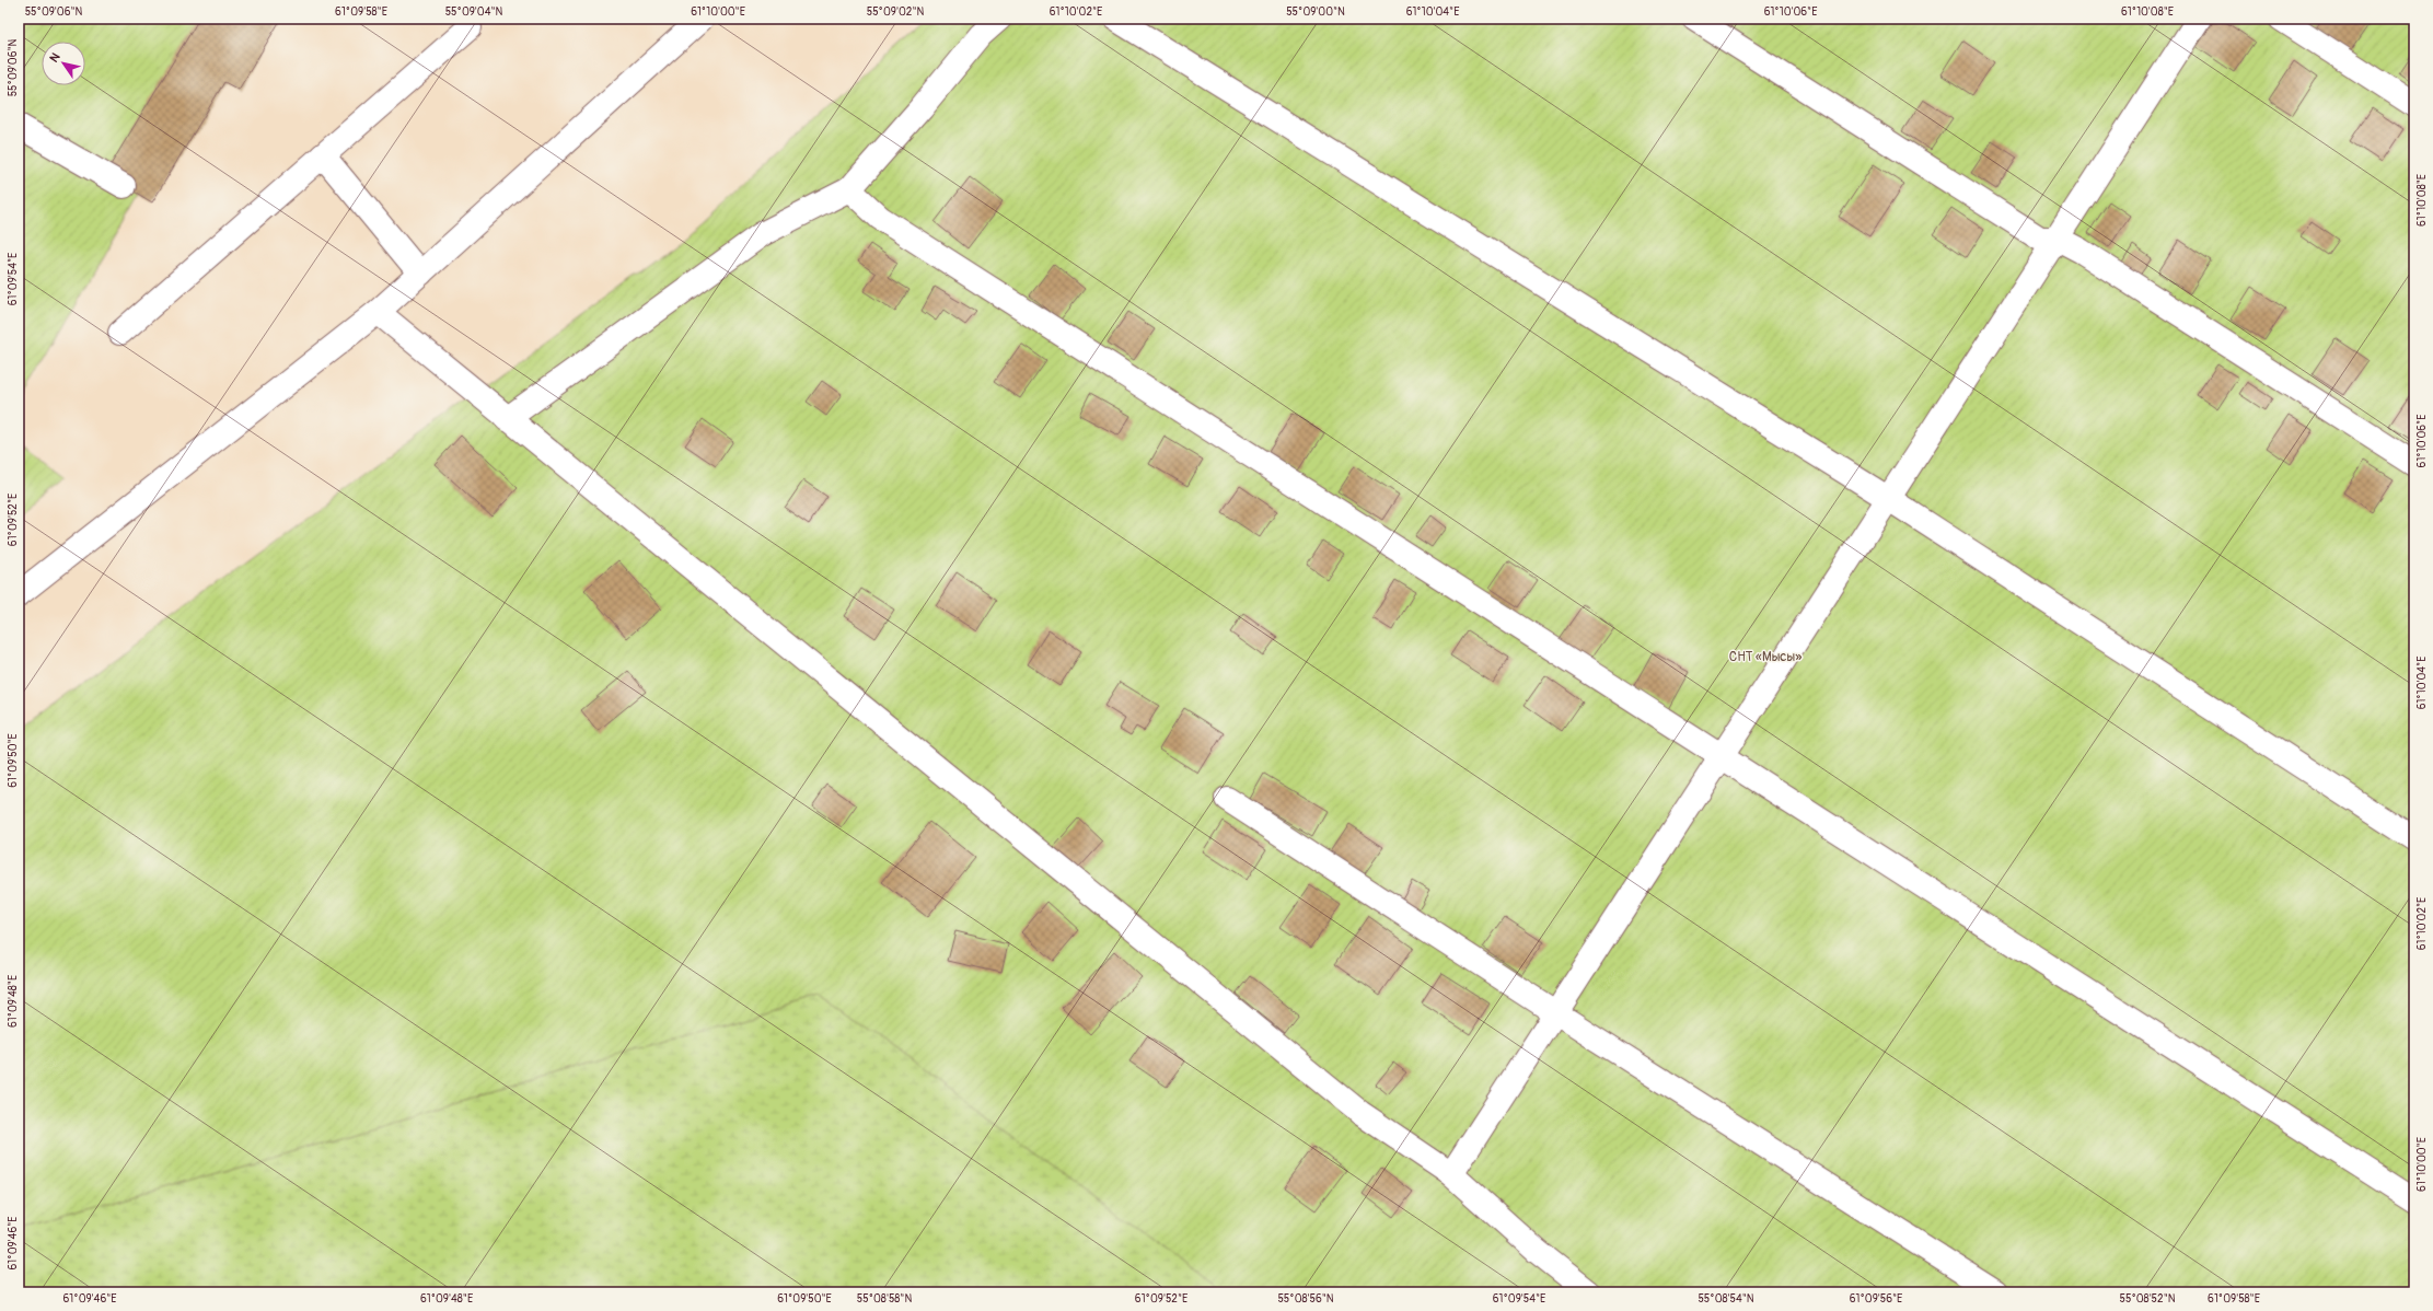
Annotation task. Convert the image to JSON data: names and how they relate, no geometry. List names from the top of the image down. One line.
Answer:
{"parks":["СНТ «Мысы»"],"north":"top left","coordinates":["55°09'06\"N","61°09'58\"E","55°09'04\"N","61°10'00\"E","55°09'02\"N","61°10'02\"E","55°09'00\"N","61°10'04\"E","61°10'06\"E","61°10'08\"E","61°09'54\"E","61°09'52\"E","61°09'50\"E","61°09'48\"E","61°09'46\"E","55°08'58\"N","55°08'56\"N","55°08'54\"N","61°09'56\"E","55°08'52\"N"]}
